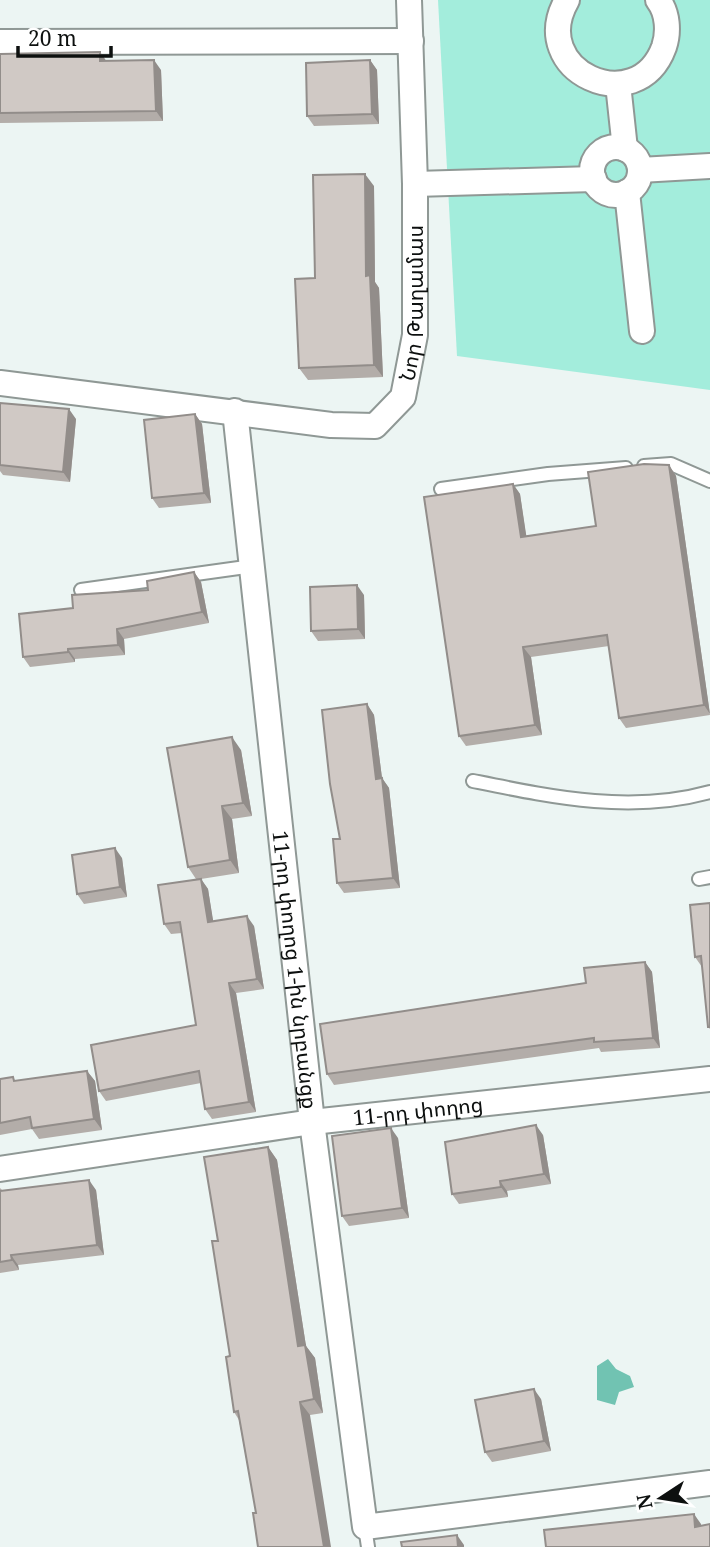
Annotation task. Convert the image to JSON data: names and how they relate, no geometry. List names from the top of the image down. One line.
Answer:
{"streets":{"street":["Նոր Թաղամաս","11-րդ փողոց 1-ին նրբանցք","11-րդ փողոց"]},"crossings":[["Նոր Թաղամաս","11-րդ փողոց 1-ին նրբանցք"],["11-րդ փողոց 1-ին նրբանցք","11-րդ փողոց"]],"scale_bar":"20 m","north":"left"}
